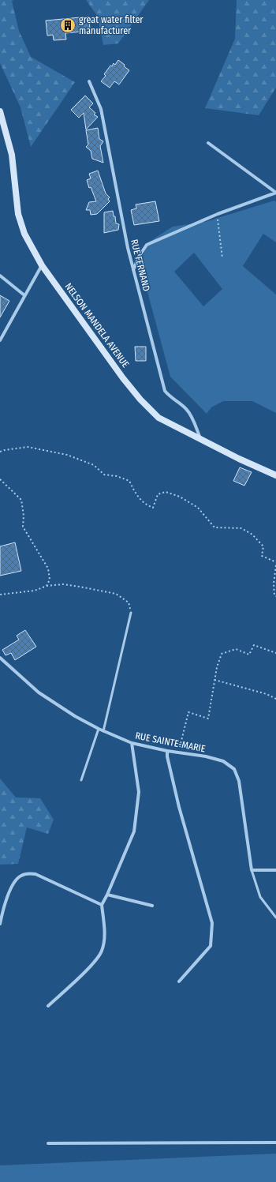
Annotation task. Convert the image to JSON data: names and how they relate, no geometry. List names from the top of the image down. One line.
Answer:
{"streets":{"street":["RUE FERNAND","NELSON MANDELA AVENUE","RUE SAINTE-MARIE"]},"crossings":[["RUE FERNAND","NELSON MANDELA AVENUE"]],"places":{"building":["great water filter manufacturer"]}}
